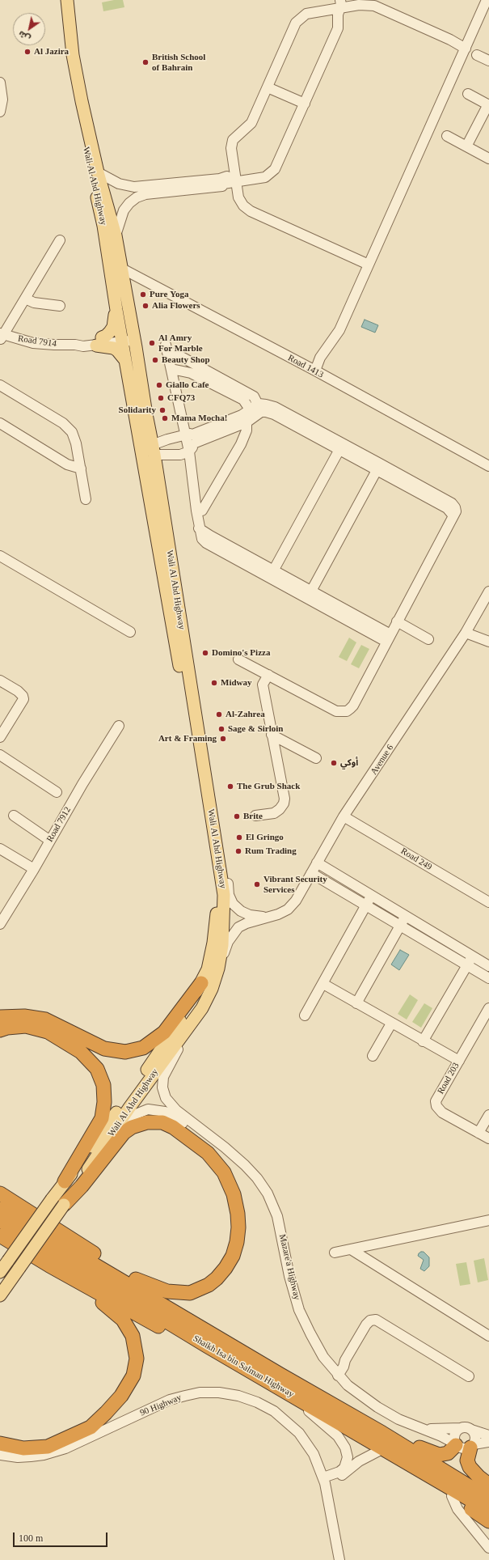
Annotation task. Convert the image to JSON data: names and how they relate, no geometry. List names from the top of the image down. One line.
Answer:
{"streets":{"highway":["Shaikh Isa bin Salman Highway"],"main road":["Wali Al Ahd Highway"],"street":["Road 7914","Road 1413","Avenue 6","Road 7912","Road 249","Road 203","Mazare'a Highway","90 Highway"]},"crossings":[["Wali Al Ahd Highway","Road 7914"],["Wali Al Ahd Highway","Road 1413"],["Wali Al Ahd Highway","Avenue 6"],["Wali Al Ahd Highway","Mazare'a Highway"],["Avenue 6","Road 249"]],"places":["Al Jazira","British School of Bahrain","Pure Yoga","Alia Flowers","Al Amry For Marble","Beauty Shop","Giallo Cafe","CFQ73","Solidarity","Mama Mocha!","Domino's Pizza","Midway","Al-Zahrea","Sage & Sirloin","Art & Framing","أوكي","The Grub Shack","Brite","El Gringo","Rum Trading","Vibrant Security Services"],"scale_bar":"100 m","north":"bottom left"}
